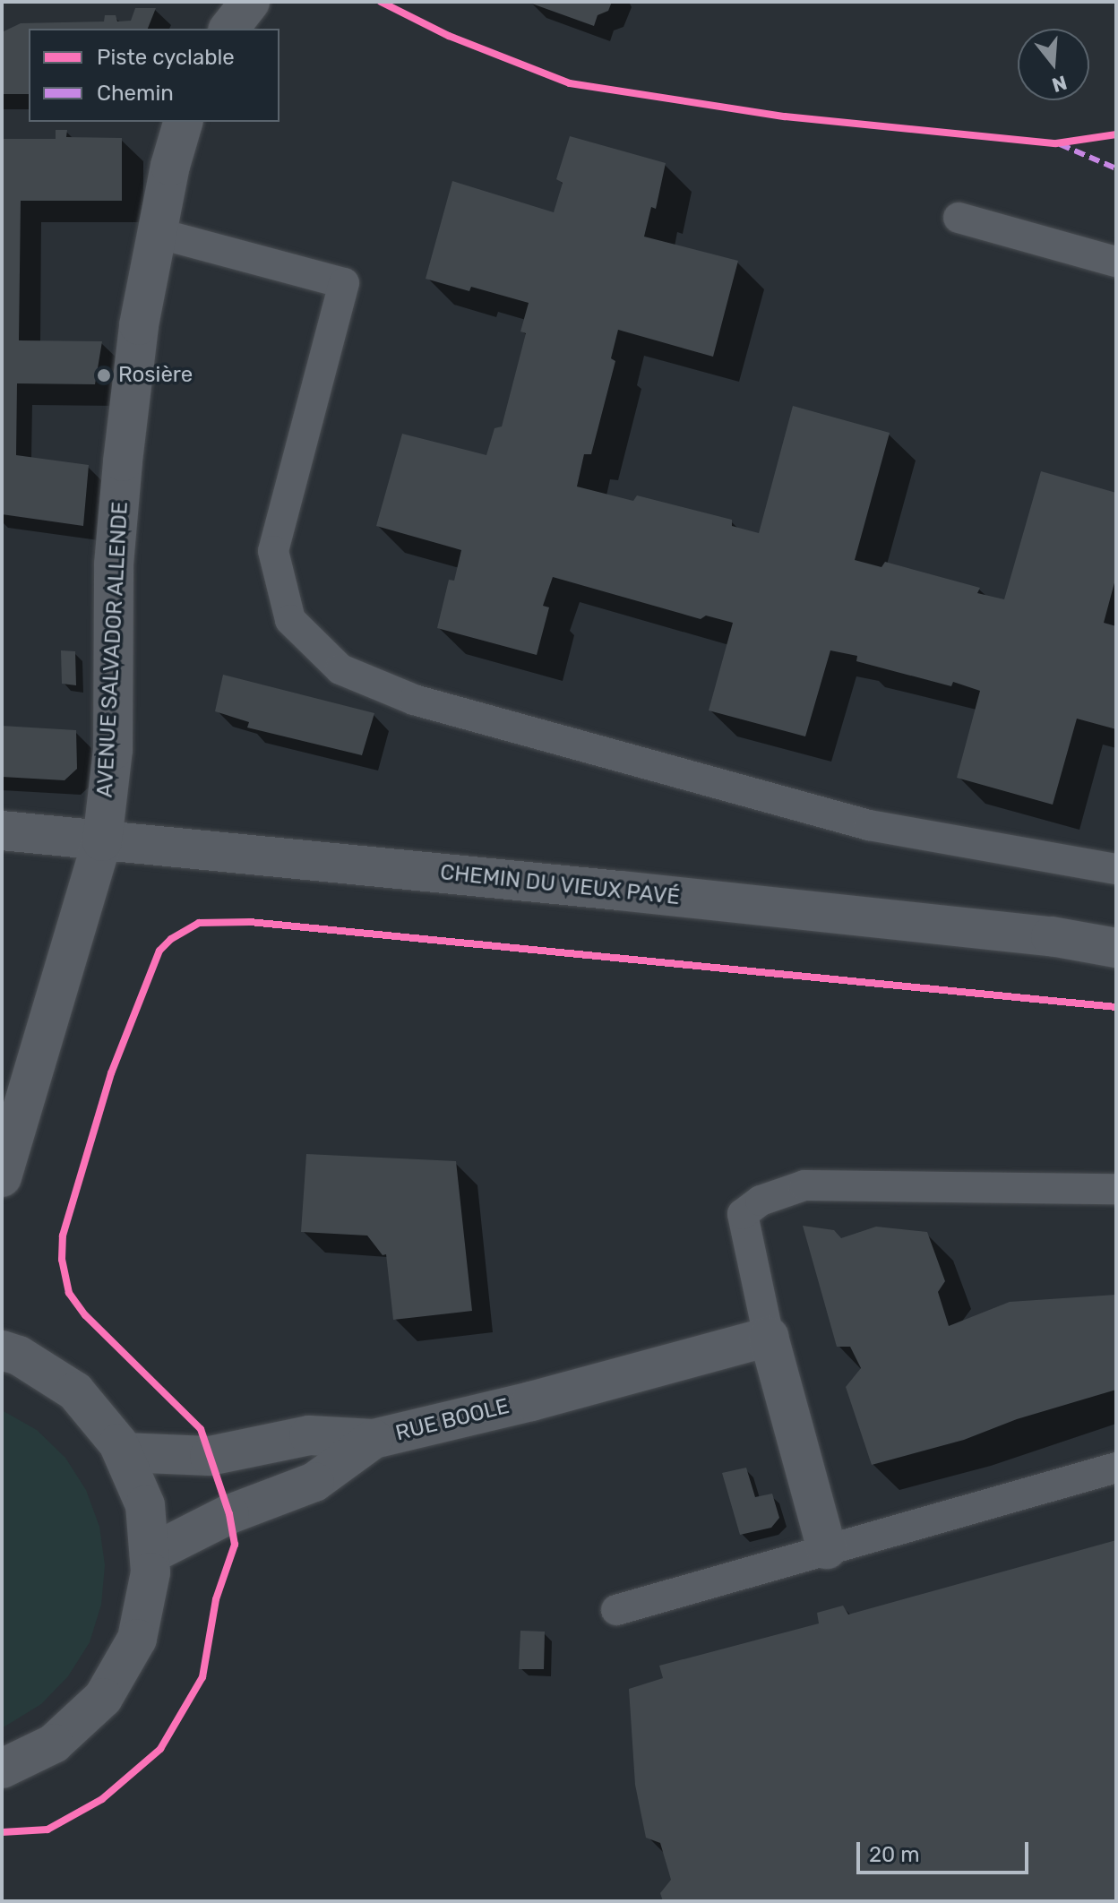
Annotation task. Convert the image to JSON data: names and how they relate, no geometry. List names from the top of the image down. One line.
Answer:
{"streets":{"street":["AVENUE SALVADOR ALLENDE","CHEMIN DU VIEUX PAVÉ","RUE BOOLE"]},"crossings":[["AVENUE SALVADOR ALLENDE","CHEMIN DU VIEUX PAVÉ"]],"places":["Rosière"],"legend":["Piste cyclable","Chemin"],"scale_bar":"20 m","north":"bottom"}
